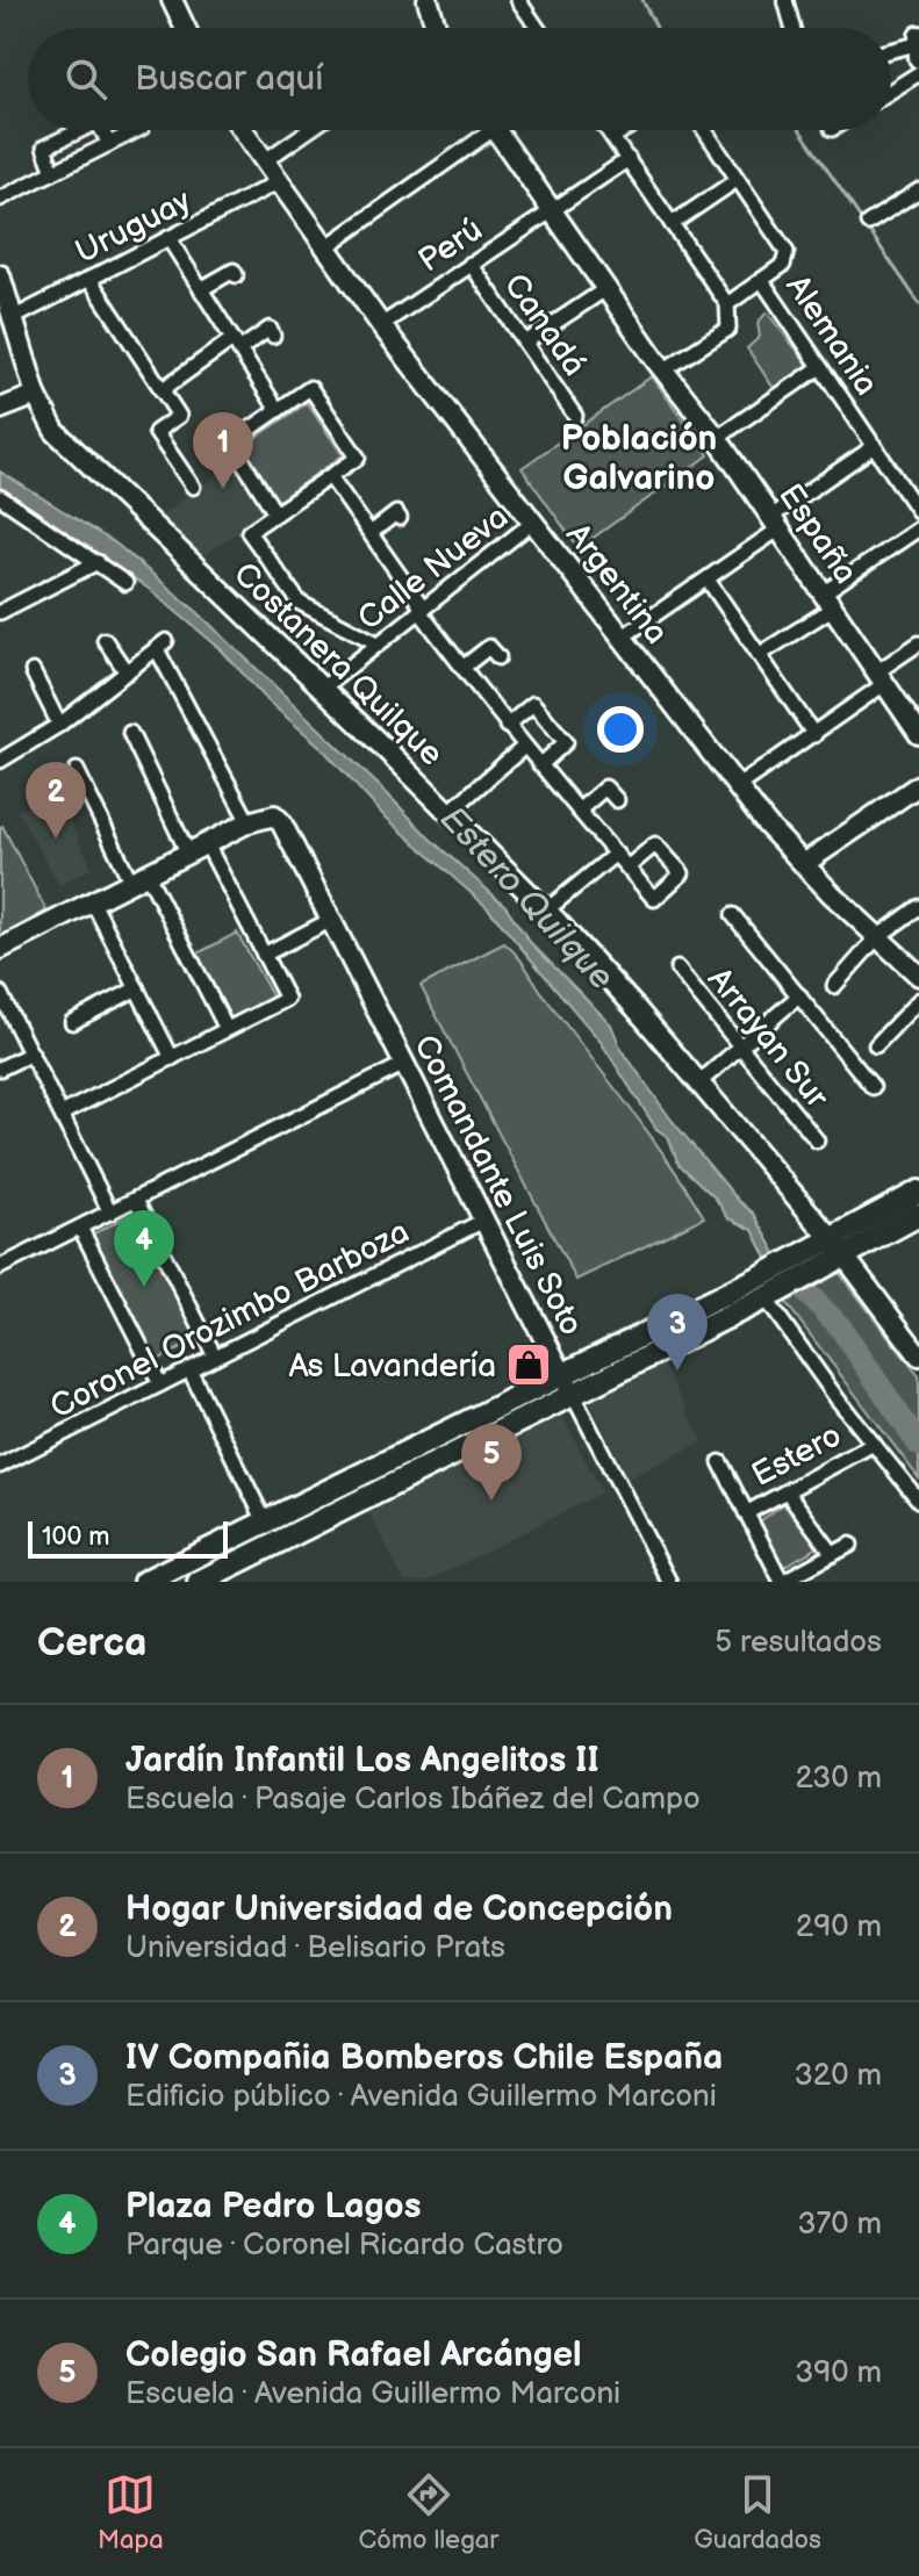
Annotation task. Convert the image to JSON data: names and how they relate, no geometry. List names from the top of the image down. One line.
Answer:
{"streets":{"street":["Uruguay","Perú","Canadá","Alemania","España","Calle Nueva","Argentina","Costanera Quilque","Arrayan Sur","Comandante Luis Soto","Coronel Orozimbo Barboza","Estero"]},"crossings":[["Uruguay","Argentina"],["Uruguay","Costanera Quilque"],["Perú","Canadá"],["Perú","España"],["Perú","Argentina"],["Calle Nueva","Argentina"],["Calle Nueva","Costanera Quilque"],["Comandante Luis Soto","Coronel Orozimbo Barboza"]],"districts":["Población Galvarino"],"water":["Estero Quilque"],"places":{"shop":["As Lavandería"]},"scale_bar":"100 m","page":{"search":"Buscar aquí","pins":["1","2","4","3","5"],"scale":"100 m","heading":["Cerca","5 resultados"],"list":[{"mark":"1","name":"Jardín Infantil Los Angelitos II","note":"Escuela · Pasaje Carlos Ibáñez del Campo","value":"230 m"},{"mark":"2","name":"Hogar Universidad de Concepción","note":"Universidad · Belisario Prats","value":"290 m"},{"mark":"3","name":"IV Compañia Bomberos Chile España","note":"Edificio público · Avenida Guillermo Marconi","value":"320 m"},{"mark":"4","name":"Plaza Pedro Lagos","note":"Parque · Coronel Ricardo Castro","value":"370 m"},{"mark":"5","name":"Colegio San Rafael Arcángel","note":"Escuela · Avenida Guillermo Marconi","value":"390 m"}],"nav":["Mapa","Cómo llegar","Guardados"]}}
